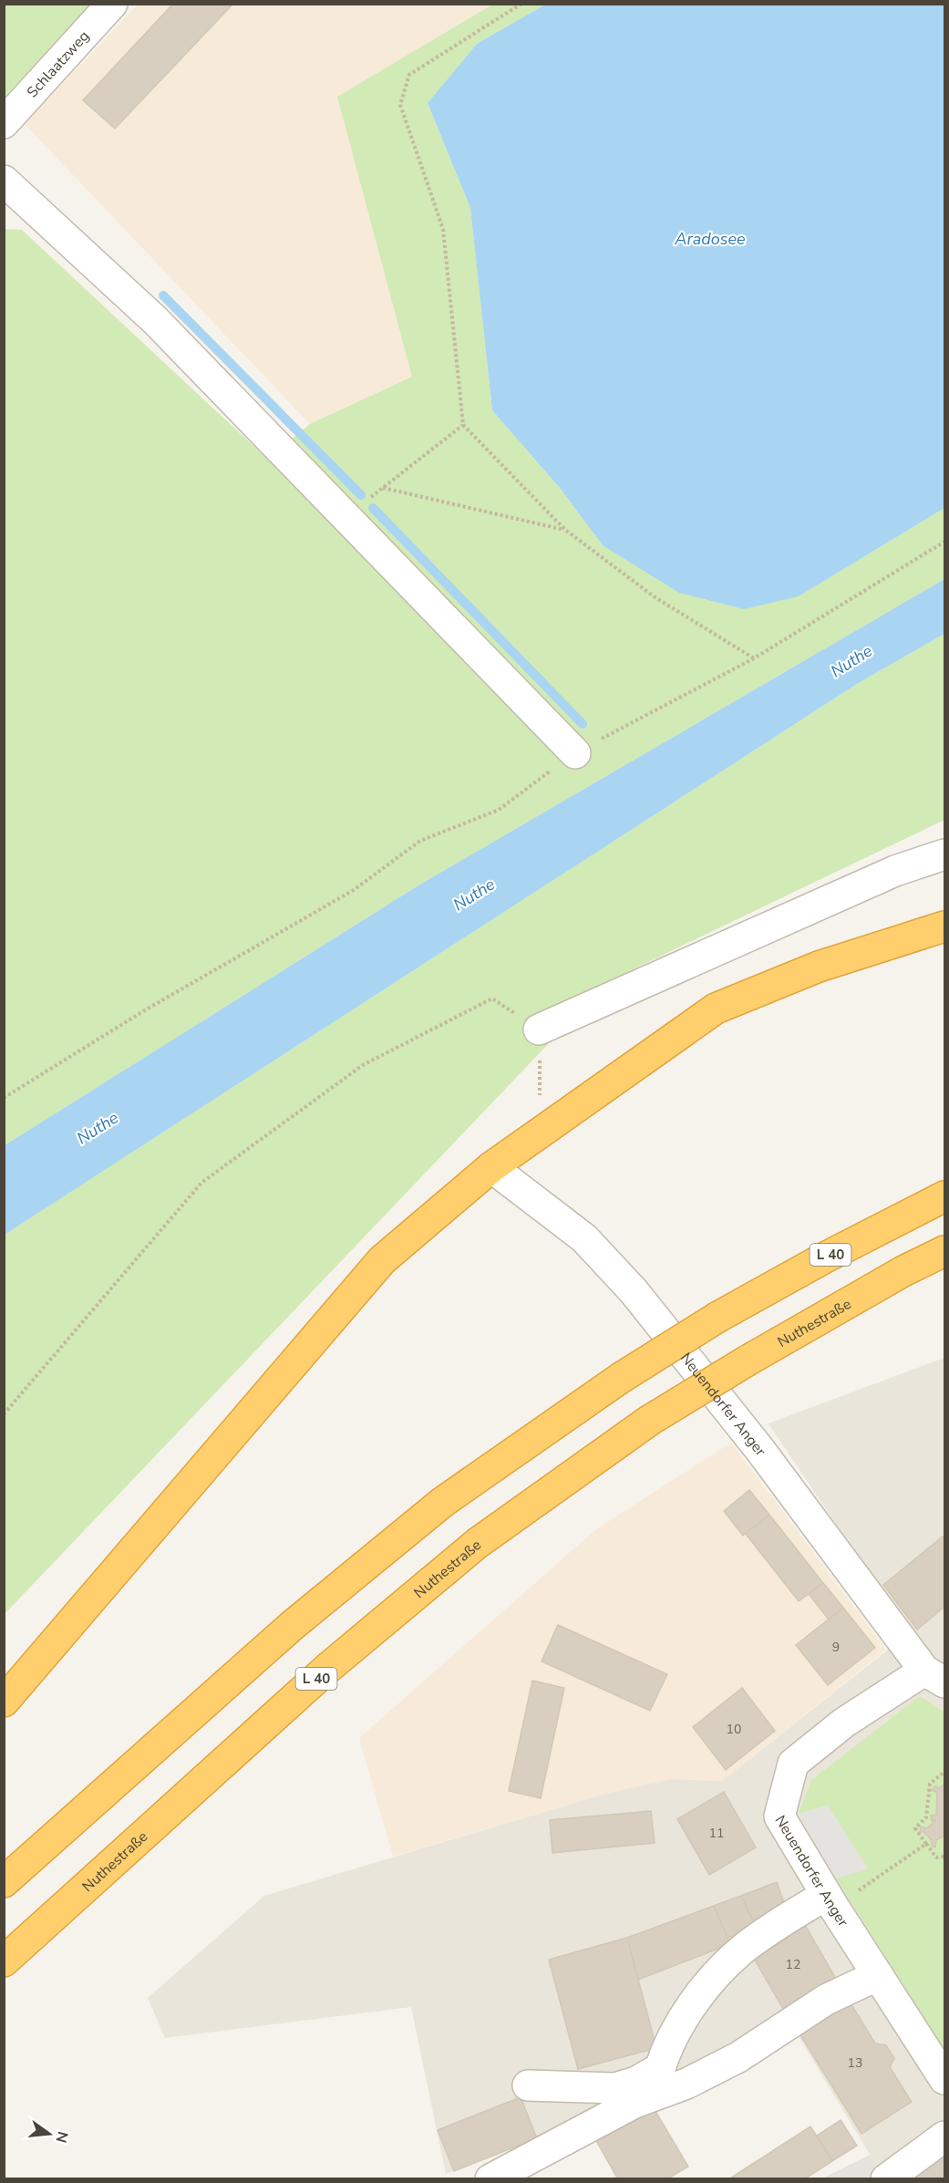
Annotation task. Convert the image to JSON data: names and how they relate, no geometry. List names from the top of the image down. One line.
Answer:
{"streets":{"highway":["L 40","Nuthestraße"],"street":["Schlaatzweg","Neuendorfer Anger"]},"water":["Aradosee","Nuthe"],"house_numbers":["9","10","11","12","13"],"north":"right"}
